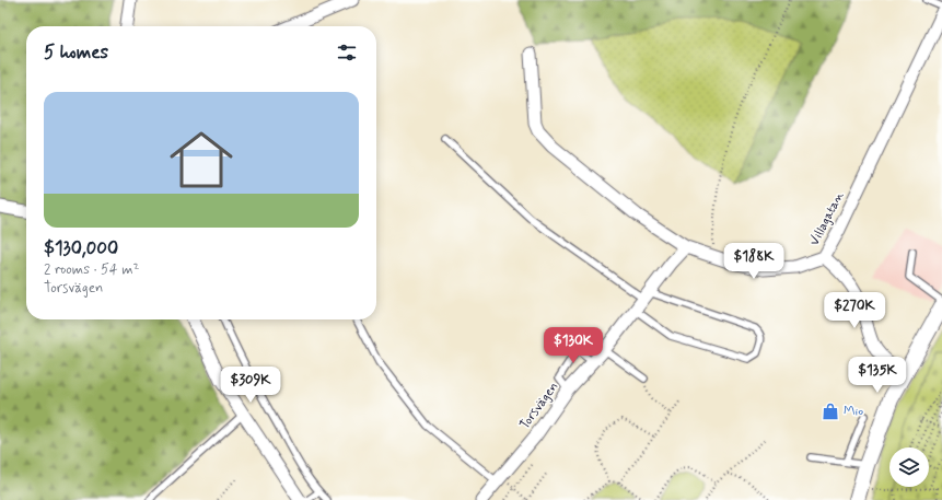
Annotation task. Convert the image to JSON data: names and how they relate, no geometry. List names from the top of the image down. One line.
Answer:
{"streets":{"street":["Villagatan","Torsvägen"]},"crossings":[["Villagatan","Torsvägen"]],"places":{"shop":["Mio"]},"page":{"heading":"5 homes","list":[{"name":"$130,000","note":"2 rooms · 54 m² · Torsvägen"}],"price":["$188K","$270K","$130K","$135K","$309K"]}}
